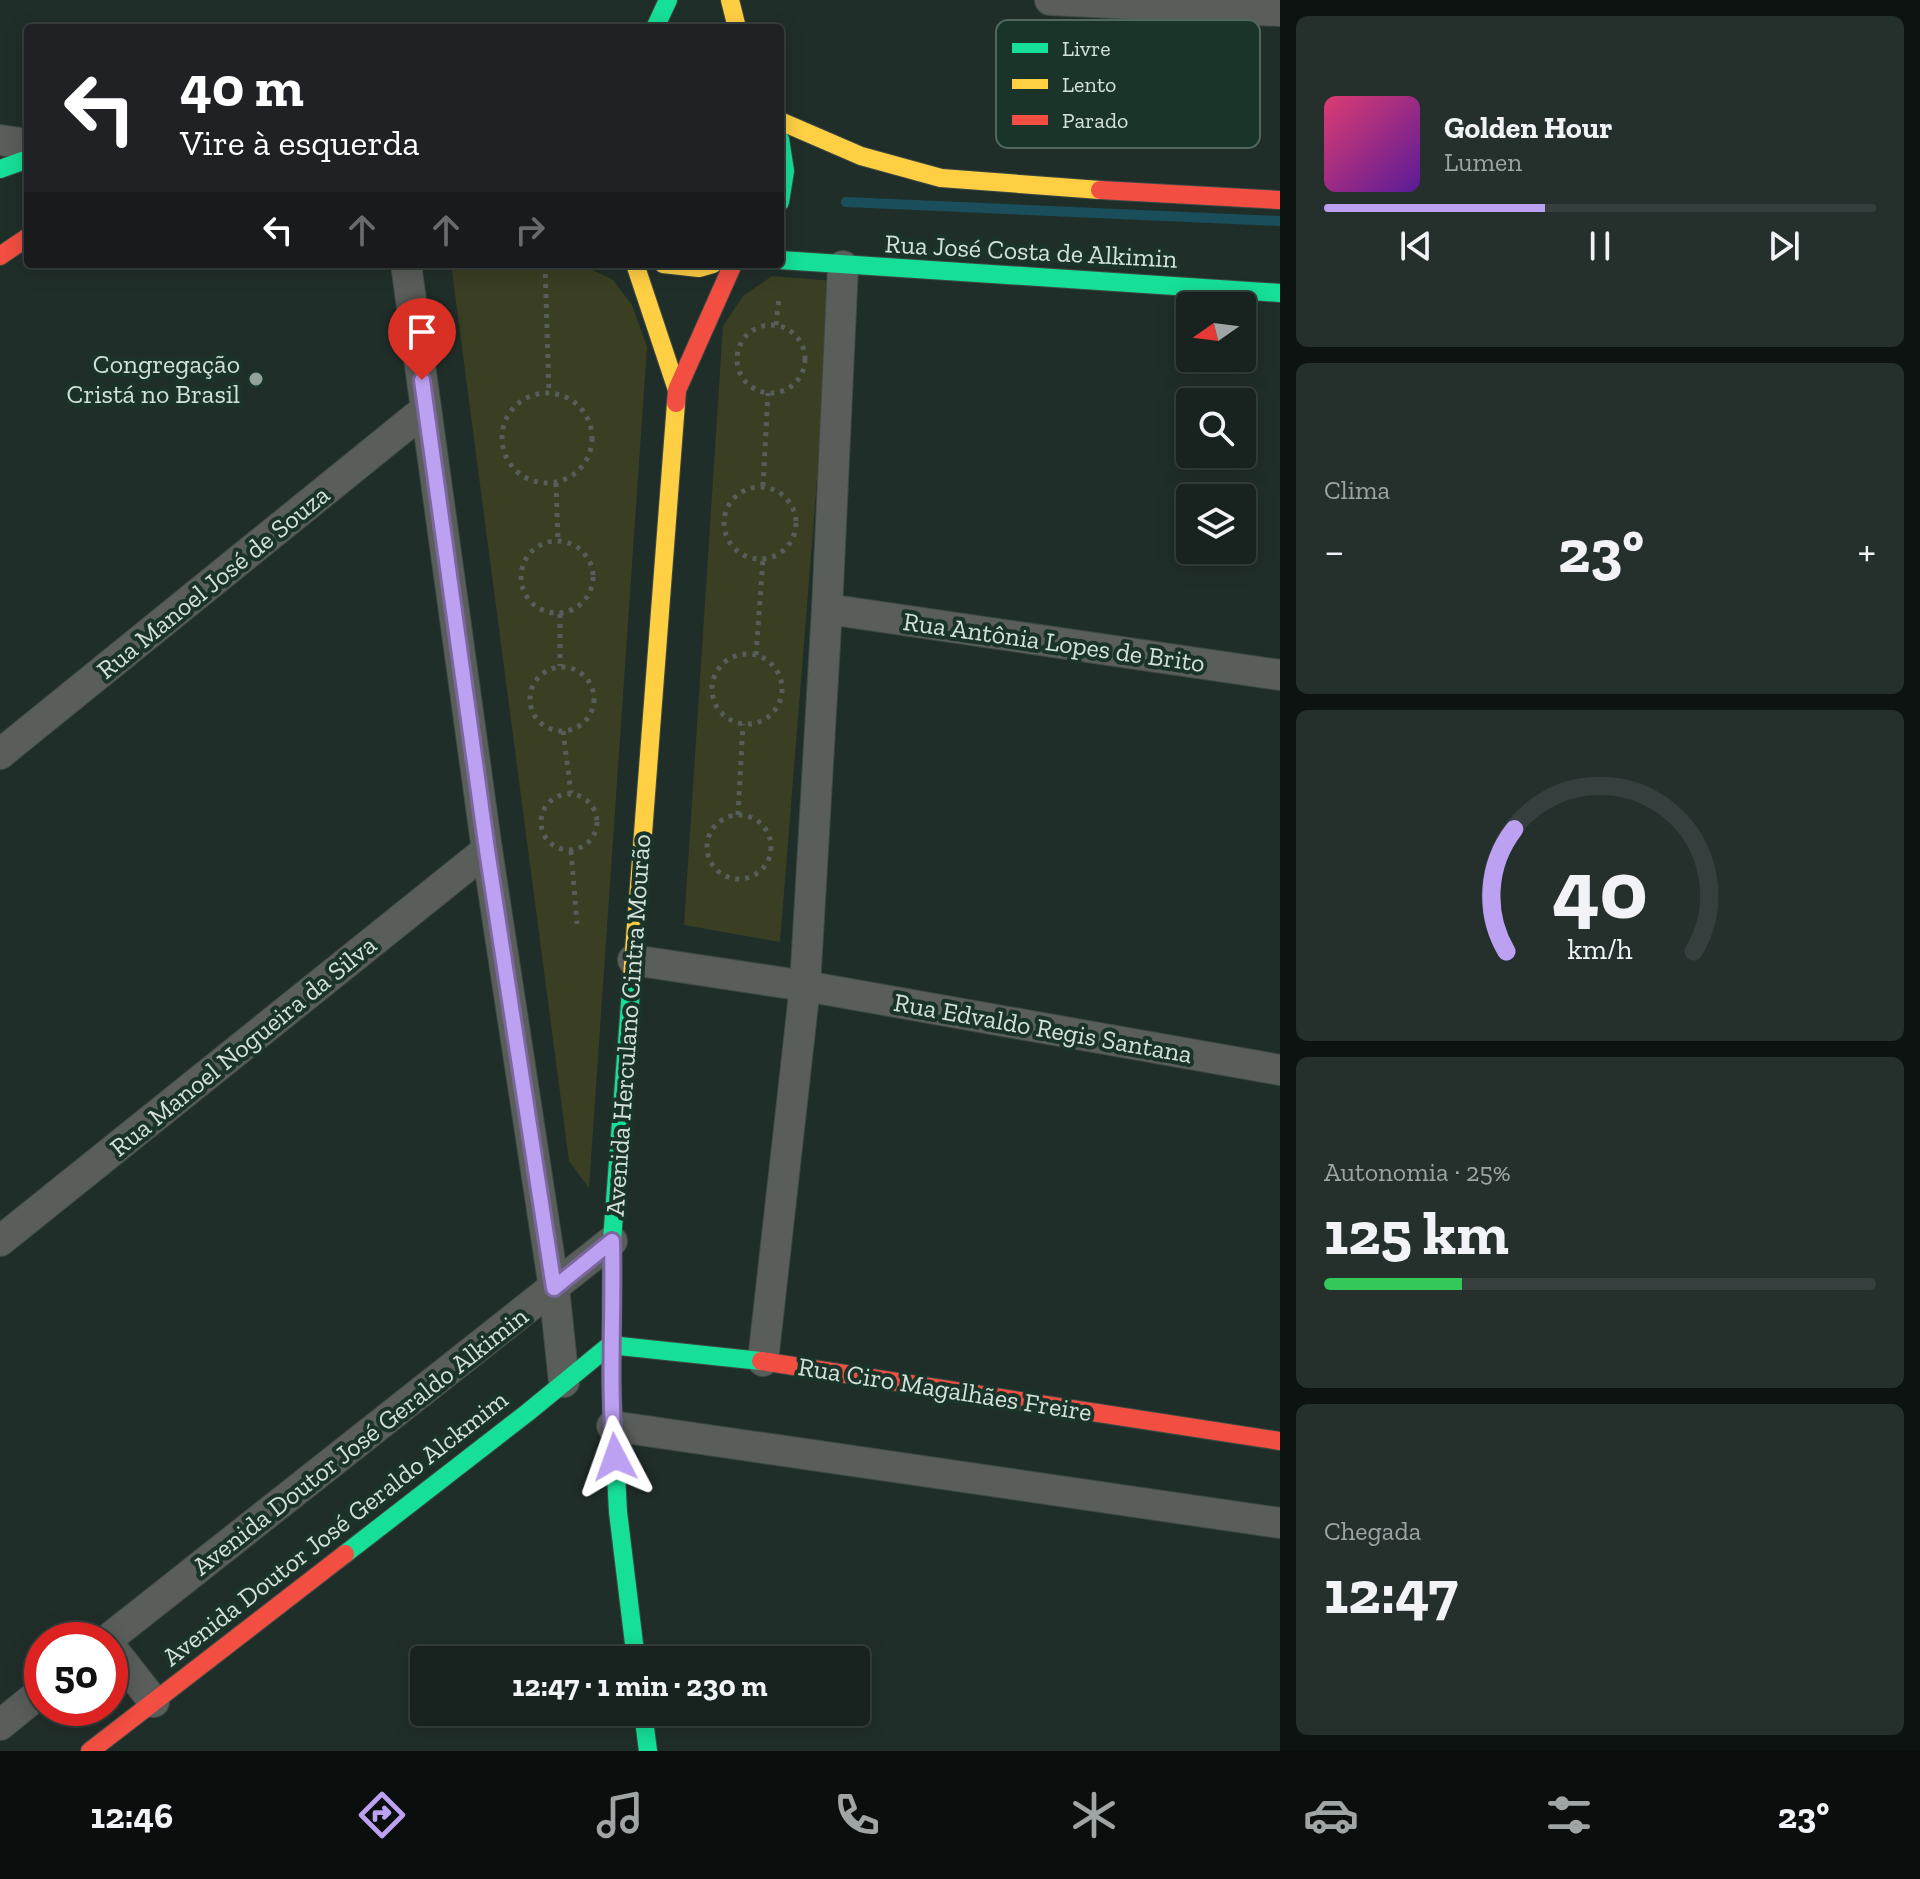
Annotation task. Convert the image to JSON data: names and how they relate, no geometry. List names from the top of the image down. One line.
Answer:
{"streets":{"street":["Rua José Costa de Alkimin","Rua Manoel José de Souza","Rua Antônia Lopes de Brito","Avenida Herculano Cintra Mourão","Rua Edvaldo Regis Santana","Rua Manoel Nogueira da Silva","Rua Ciro Magalhães Freire","Avenida Doutor José Geraldo Alkimin","Avenida Doutor José Geraldo Alckmim"]},"crossings":[["Avenida Herculano Cintra Mourão","Rua Edvaldo Regis Santana"],["Avenida Herculano Cintra Mourão","Rua Ciro Magalhães Freire"],["Avenida Herculano Cintra Mourão","Avenida Doutor José Geraldo Alkimin"],["Avenida Herculano Cintra Mourão","Avenida Doutor José Geraldo Alckmim"],["Rua Ciro Magalhães Freire","Avenida Doutor José Geraldo Alckmim"]],"places":["Congregação Cristá no Brasil"],"legend":["Livre","Lento","Parado"],"north":"left","page":{"turn":["40 m","Vire à esquerda"],"song":["Golden Hour","Lumen"],"tile":["Clima",["Autonomia · 25%","125 km"],["Chegada","12:47"]],"heat":["−","23°","+"],"limit":"50","trip":"12:47 · 1 min · 230 m","tabs":["12:46","23°"],"gauge":["40","km/h"]}}
